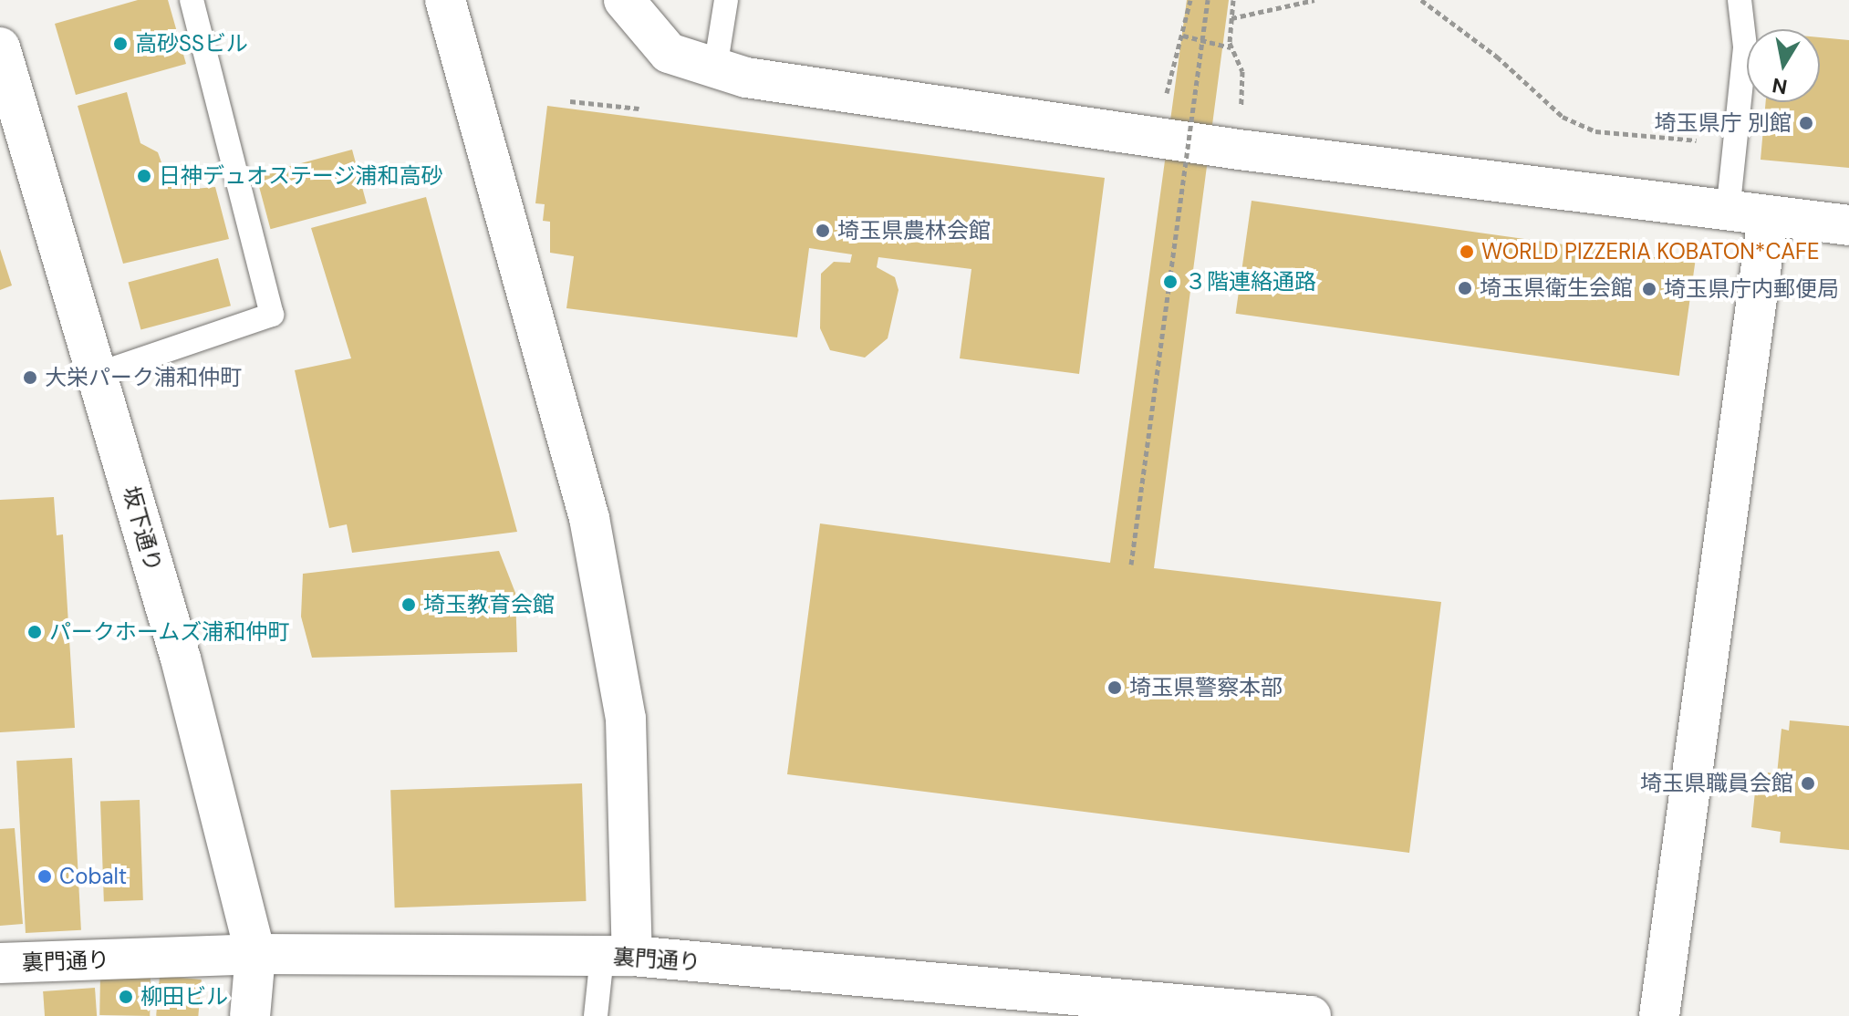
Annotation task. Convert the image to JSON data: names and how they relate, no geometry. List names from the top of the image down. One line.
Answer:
{"streets":{"street":["坂下通り","裏門通り"]},"crossings":[["坂下通り","裏門通り"]],"places":["高砂SSビル","埼玉県庁 別館","日神デュオステージ浦和高砂","埼玉県農林会館","WORLD PIZZERIA KOBATON*CAFE","３階連絡通路","埼玉県衛生会館","埼玉県庁内郵便局","大栄パーク浦和仲町","埼玉教育会館","パークホームズ浦和仲町","埼玉県警察本部","埼玉県職員会館","Cobalt","柳田ビル"],"north":"bottom"}
